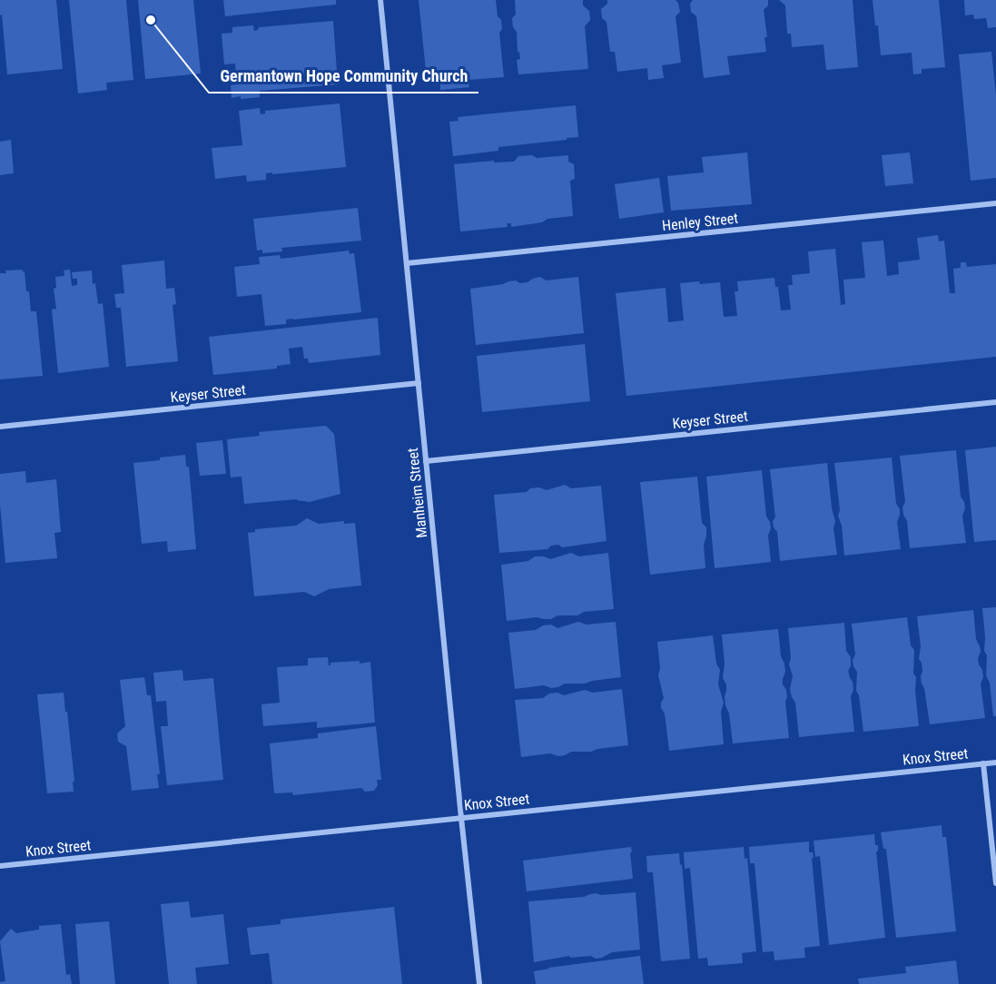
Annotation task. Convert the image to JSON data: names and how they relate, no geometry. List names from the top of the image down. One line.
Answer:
{"streets":{"street":["Henley Street","Keyser Street","Manheim Street","Knox Street"]},"crossings":[["Henley Street","Manheim Street"],["Keyser Street","Manheim Street"],["Manheim Street","Knox Street"]],"places":["Germantown Hope Community Church"]}
